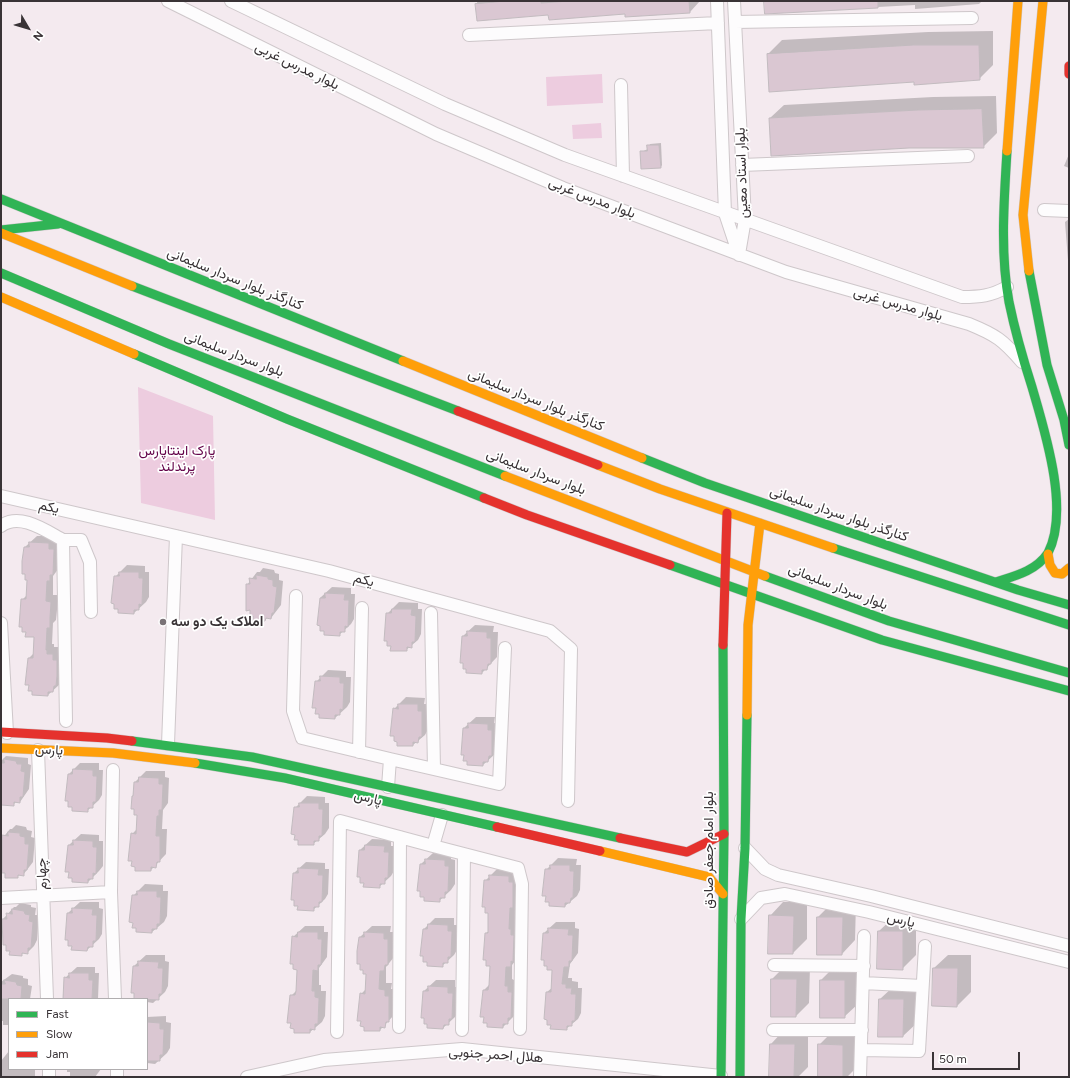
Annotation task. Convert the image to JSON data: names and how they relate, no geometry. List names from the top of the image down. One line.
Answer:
{"streets":{"street":["بلوار مدرس غربی","بلوار استاد معین","کنارگذر بلوار سردار سلیمانی","بلوار سردار سلیمانی","یکم","پارس","بلوار امام جعفر صادق","چهارم","هلال احمر جنوبی"]},"crossings":[["بلوار مدرس غربی","بلوار استاد معین"],["بلوار سردار سلیمانی","بلوار امام جعفر صادق"],["پارس","بلوار امام جعفر صادق"],["پارس","چهارم"],["بلوار امام جعفر صادق","هلال احمر جنوبی"]],"parks":["پارک اینتاپارس پرندلند"],"places":["املاک یک دو سه"],"legend":["Fast","Slow","Jam"],"scale_bar":"50 m","north":"bottom right"}
